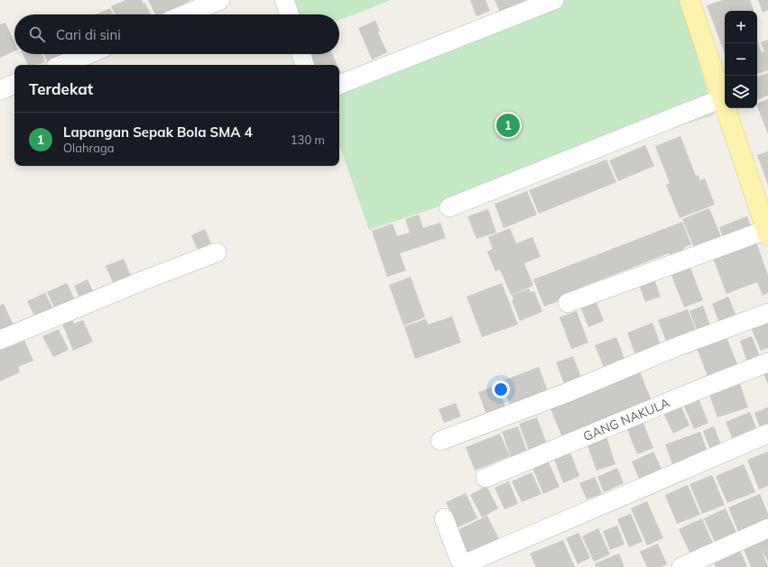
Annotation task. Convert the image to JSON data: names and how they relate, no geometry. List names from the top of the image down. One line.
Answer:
{"streets":{"street":["GANG NAKULA"]},"page":{"map_buttons":["+","−"],"search":"Cari di sini","heading":"Terdekat","pins":"1","list":[{"mark":"1","name":"Lapangan Sepak Bola SMA 4","note":"Olahraga","value":"130 m"}]}}
